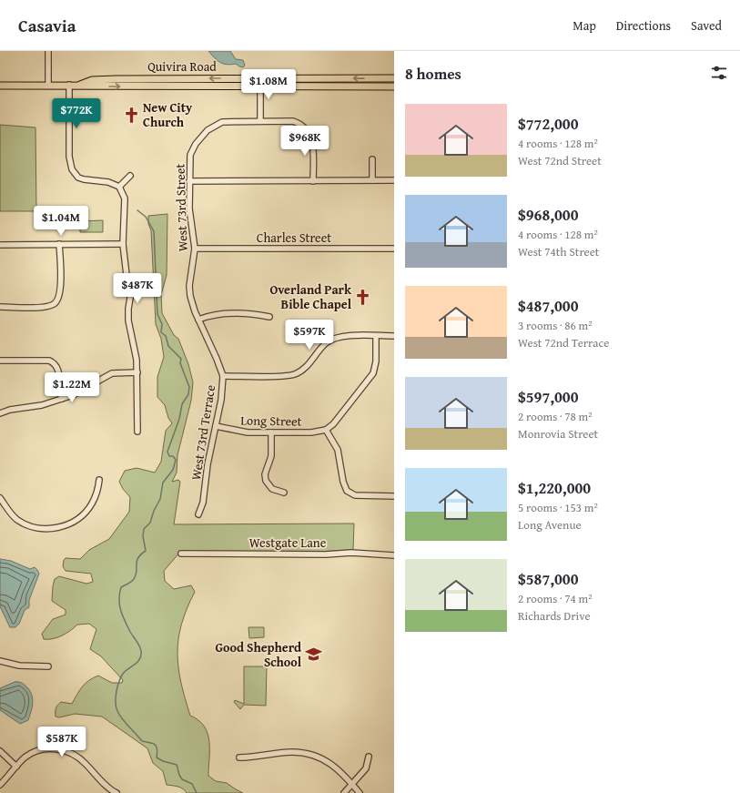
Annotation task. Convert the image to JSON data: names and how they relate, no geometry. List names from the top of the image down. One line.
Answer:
{"streets":{"main road":["Quivira Road"],"street":["West 73rd Street","Charles Street","Long Street","West 73rd Terrace","Westgate Lane"]},"crossings":[["West 73rd Street","Charles Street"],["West 73rd Street","West 73rd Terrace"],["Long Street","West 73rd Terrace"]],"places":{"church":["New City Church","Overland Park Bible Chapel"],"school or university":["Good Shepherd School"]},"page":{"header":"Casavia","nav":["Map","Directions","Saved"],"heading":"8 homes","price":["$1.08M","$772K","$968K","$1.04M","$487K","$597K","$1.22M","$587K"],"list":[{"name":"$772,000","note":"4 rooms · 128 m² · West 72nd Street"},{"name":"$968,000","note":"4 rooms · 128 m² · West 74th Street"},{"name":"$487,000","note":"3 rooms · 86 m² · West 72nd Terrace"},{"name":"$597,000","note":"2 rooms · 78 m² · Monrovia Street"},{"name":"$1,220,000","note":"5 rooms · 153 m² · Long Avenue"},{"name":"$587,000","note":"2 rooms · 74 m² · Richards Drive"}]}}
